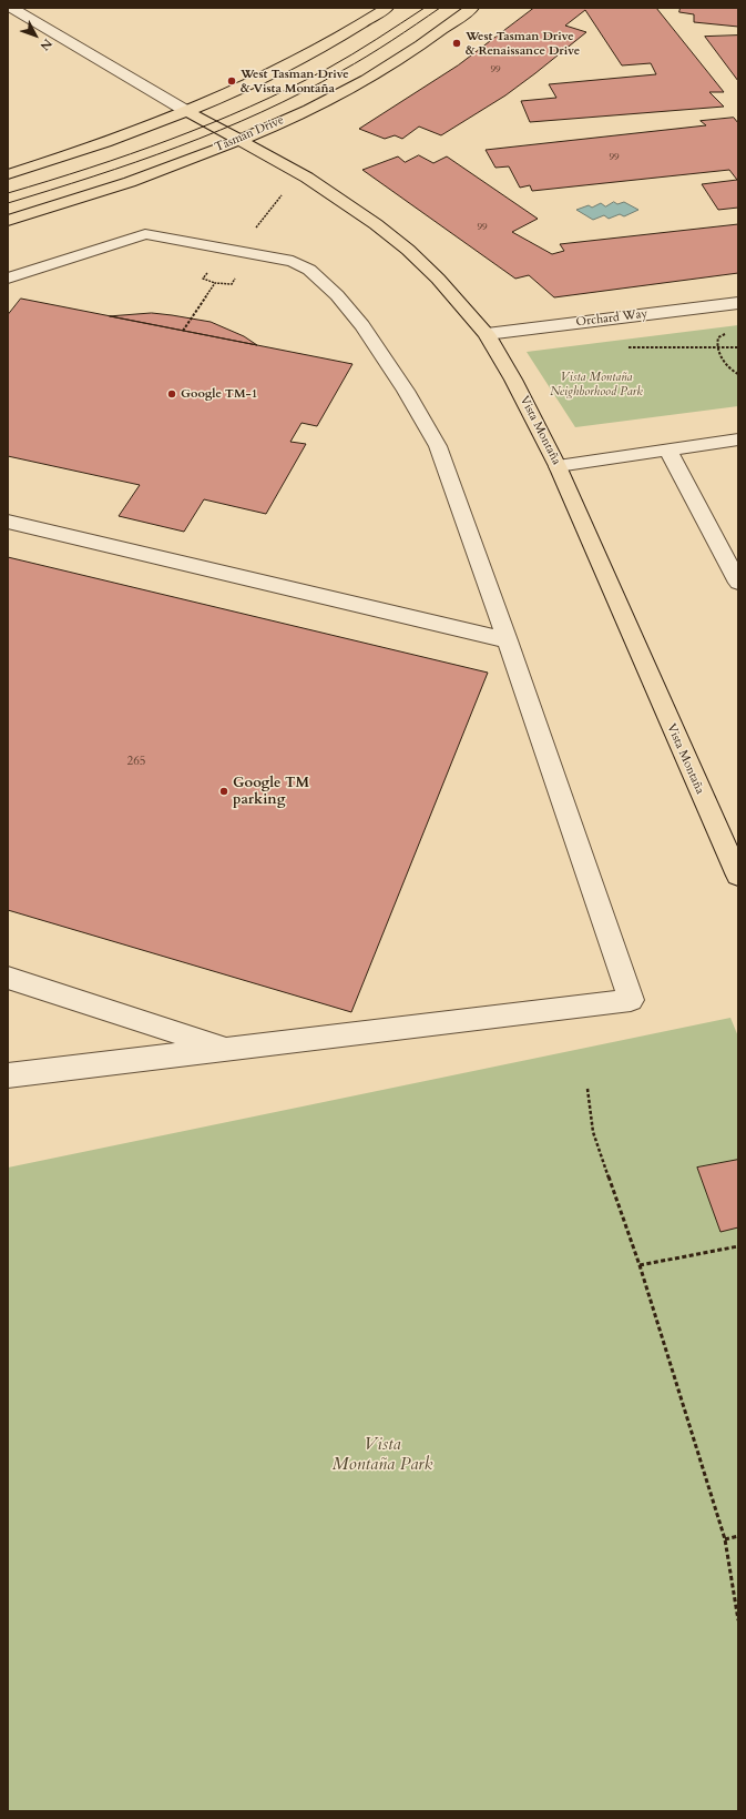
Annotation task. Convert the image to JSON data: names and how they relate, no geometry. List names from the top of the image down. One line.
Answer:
{"streets":{"main road":["Tasman Drive","Vista Montaña"],"street":["Orchard Way"]},"crossings":[["Tasman Drive","Vista Montaña"],["Orchard Way","Vista Montaña"]],"parks":["Vista Montaña Neighborhood Park","Vista Montaña Park"],"places":["West Tasman Drive & Renaissance Drive","West Tasman Drive & Vista Montaña","Google TM-1","Google TM parking"],"house_numbers":["99","99","99","265"],"north":"bottom right"}
